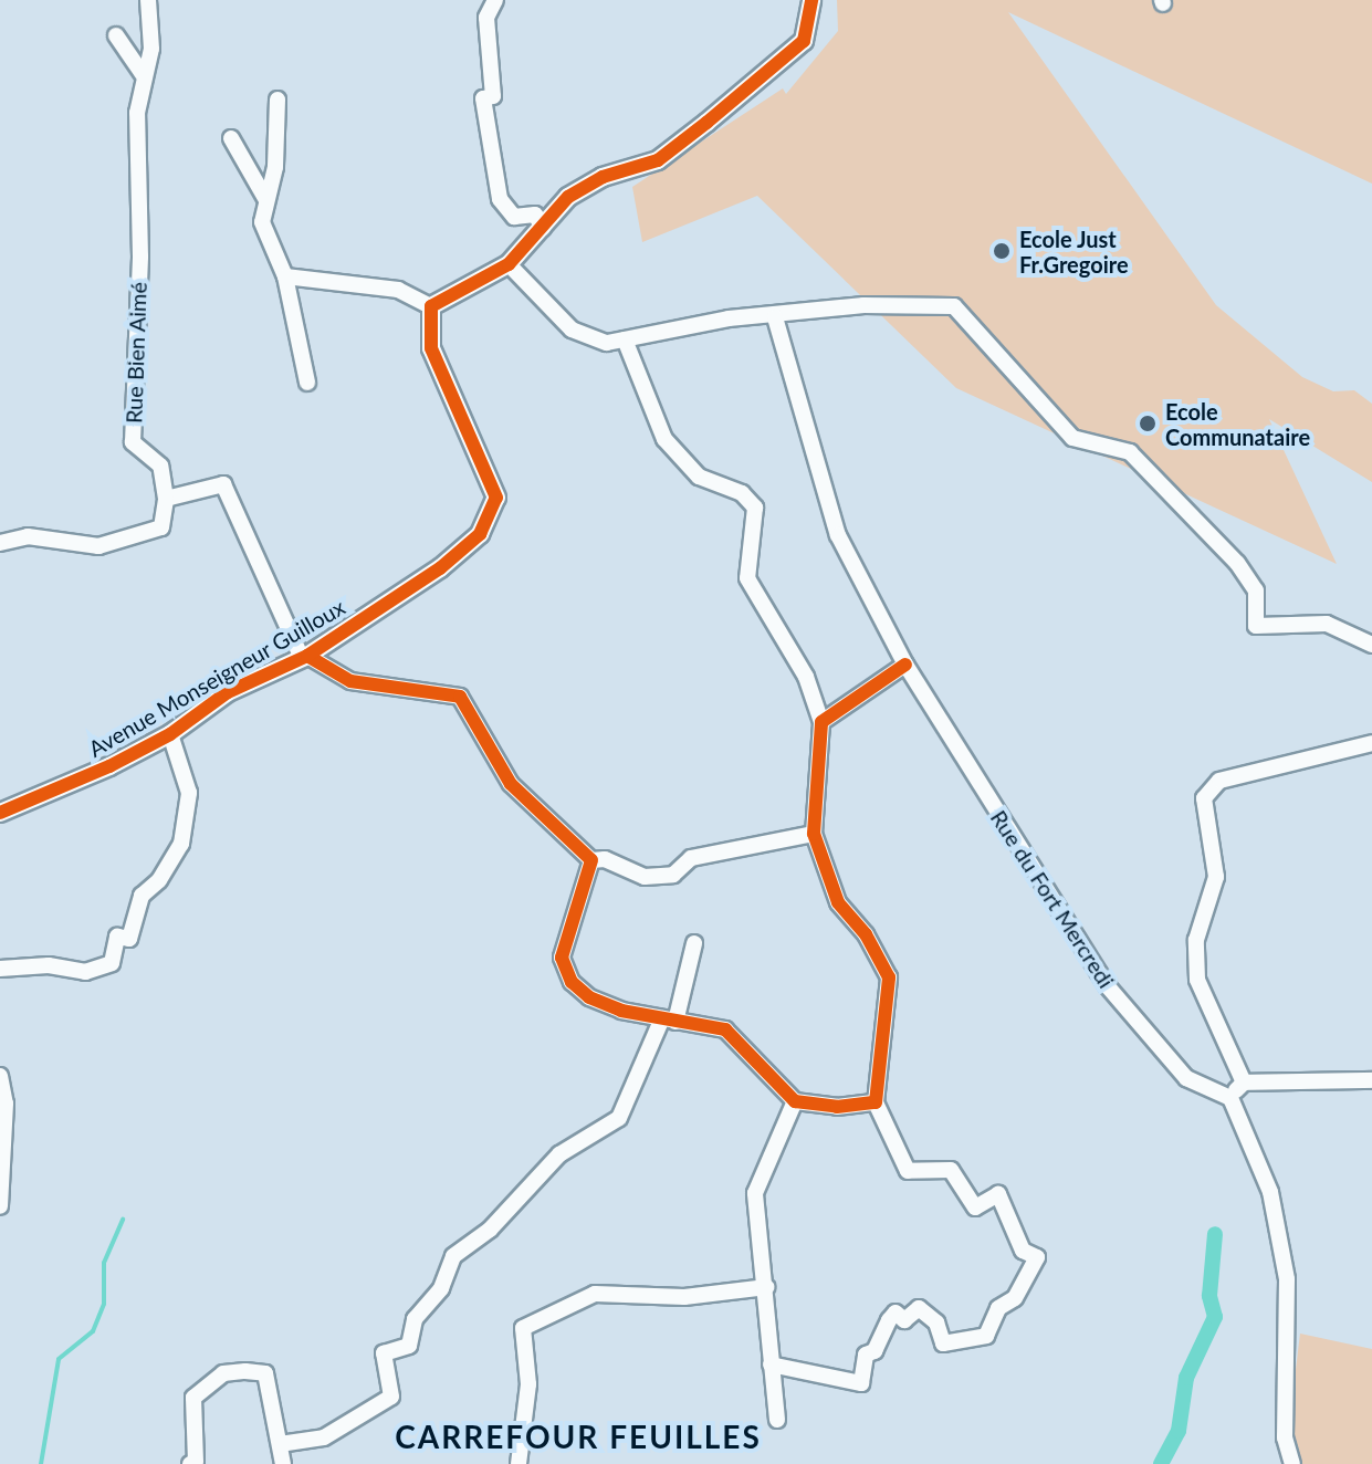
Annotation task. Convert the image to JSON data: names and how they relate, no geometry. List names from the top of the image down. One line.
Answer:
{"streets":{"street":["Rue Bien Aimé","Avenue Monseigneur Guilloux","Rue du Fort Mercredi"]},"districts":["CARREFOUR FEUILLES"],"places":["Ecole Just Fr.Gregoire","Ecole Communataire"]}
